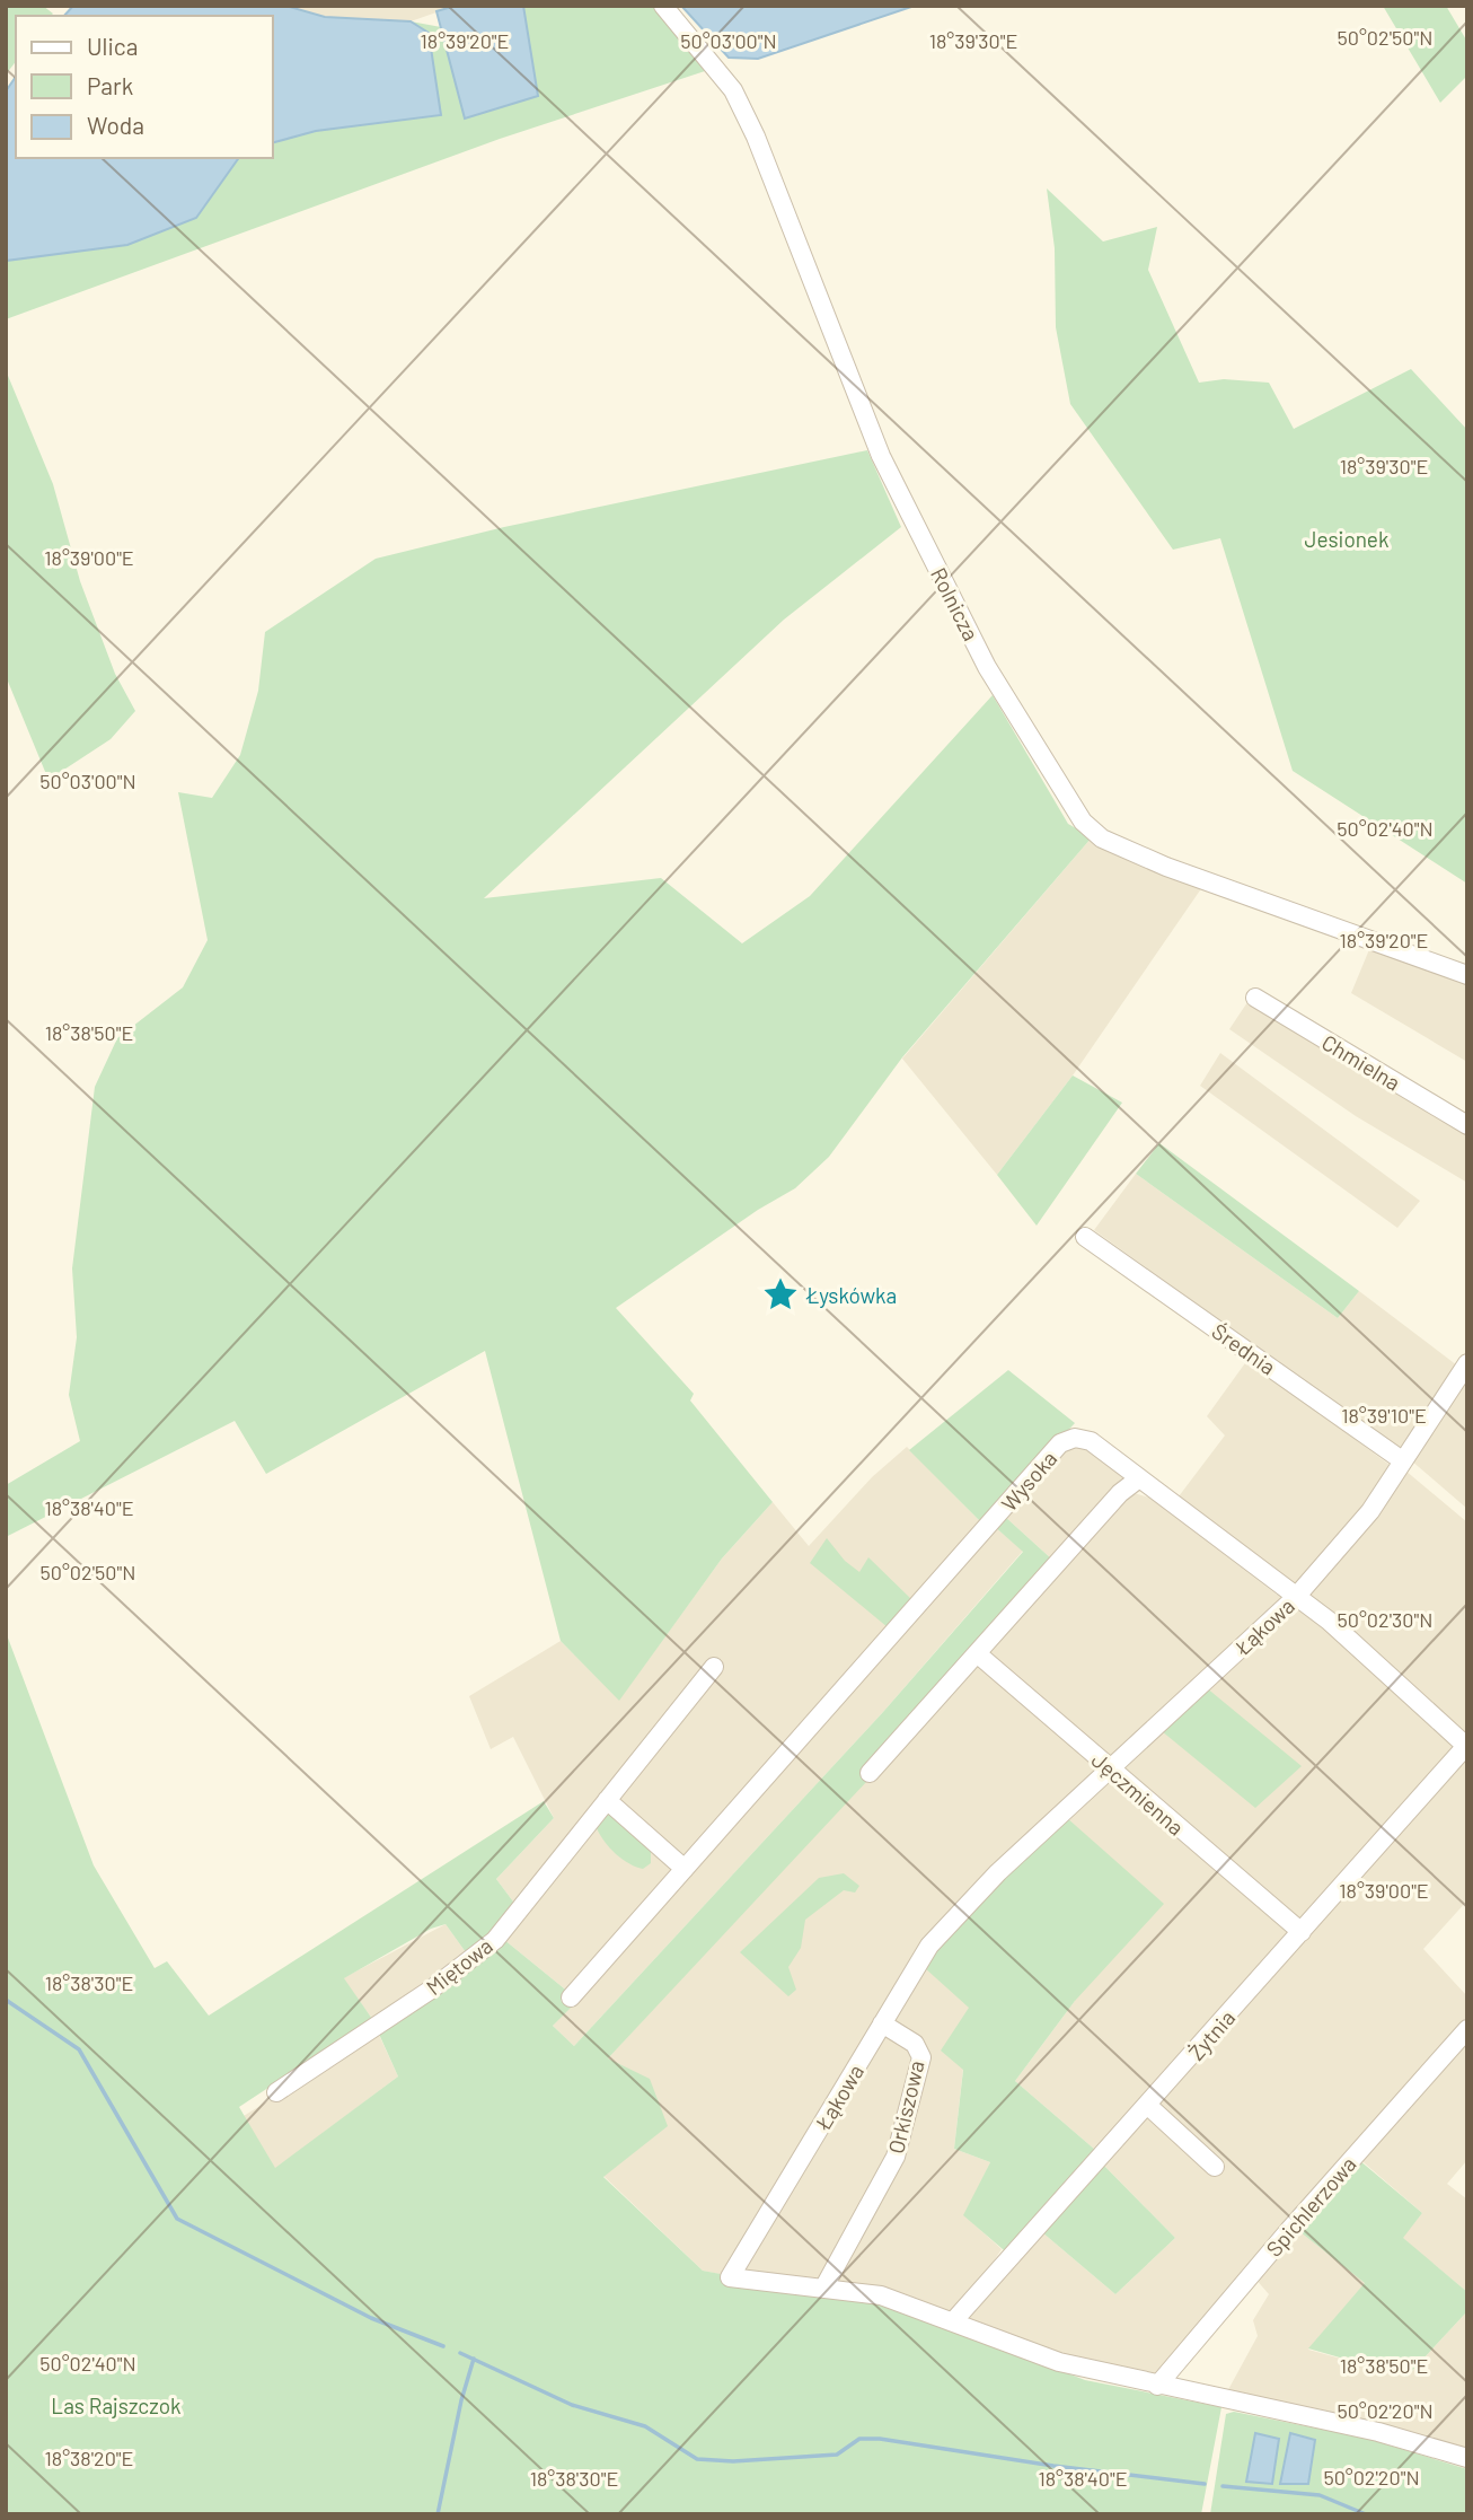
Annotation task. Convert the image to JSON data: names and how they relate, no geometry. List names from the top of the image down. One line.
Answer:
{"streets":{"street":["Rolnicza","Chmielna","Średnia","Wysoka","Łąkowa","Jęczmienna","Miętowa","Żytnia","Orkiszowa","Spichlerzowa"]},"crossings":[["Średnia","Łąkowa"],["Wysoka","Łąkowa"],["Wysoka","Żytnia"],["Łąkowa","Jęczmienna"],["Łąkowa","Żytnia"],["Łąkowa","Orkiszowa"],["Łąkowa","Spichlerzowa"],["Jęczmienna","Żytnia"]],"parks":["Jesionek","Las Rajszczok"],"places":{"place":["Łyskówka"]},"legend":["Ulica","Park","Woda"],"coordinates":["50°02'50\"N","18°39'20\"E","18°39'30\"E","50°03'00\"N","18°39'00\"E","50°02'40\"N","18°38'50\"E","18°39'10\"E","18°38'40\"E","50°02'30\"N","18°38'30\"E","50°02'20\"N","18°38'20\"E"]}
